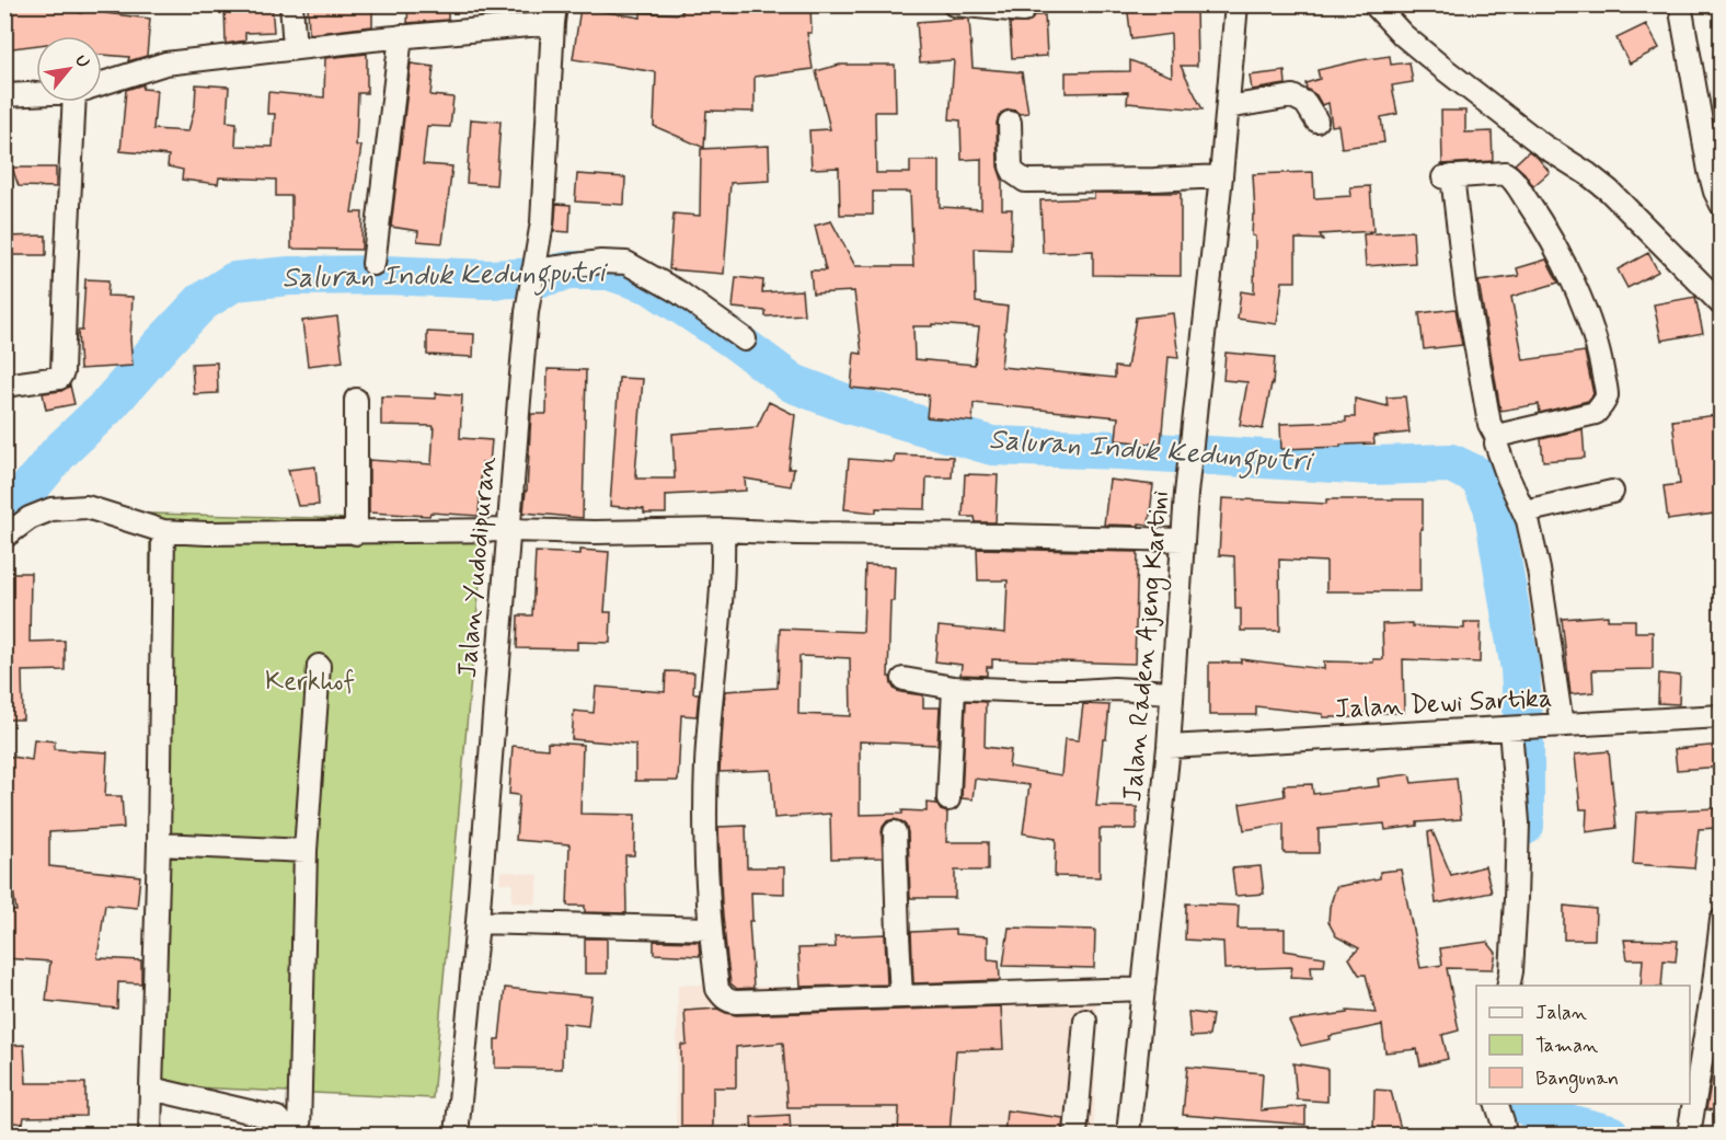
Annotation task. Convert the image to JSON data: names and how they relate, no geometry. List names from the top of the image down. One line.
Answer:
{"streets":{"street":["Jalan Yudodipuran","Jalan Raden Ajeng Kartini","Jalan Dewi Sartika"]},"crossings":[["Jalan Raden Ajeng Kartini","Jalan Dewi Sartika"]],"water":["Saluran Induk Kedungputri"],"parks":["Kerkhof"],"legend":["Jalan","Taman","Bangunan"],"north":"top right"}
